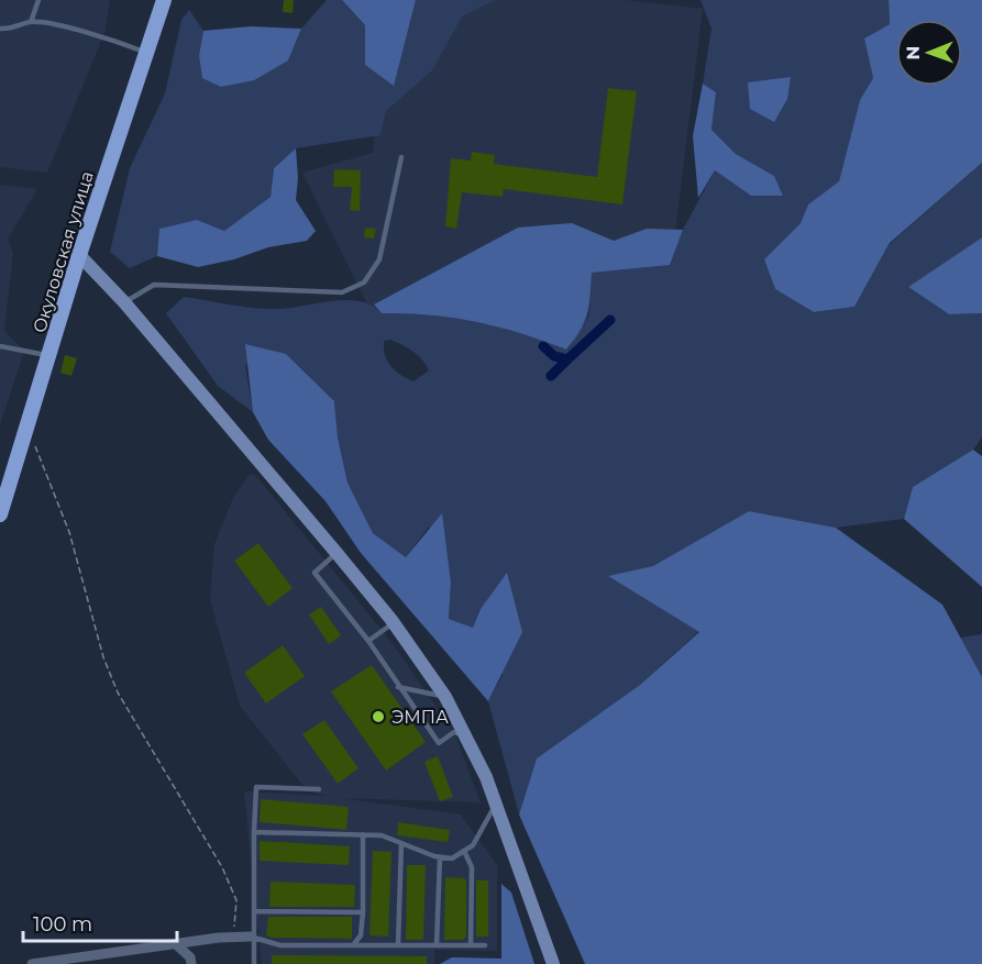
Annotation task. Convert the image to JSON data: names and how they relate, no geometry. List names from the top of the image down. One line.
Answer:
{"streets":{"main road":["Окуловская улица"]},"places":["ЭМПА"],"scale_bar":"100 m","north":"left"}
